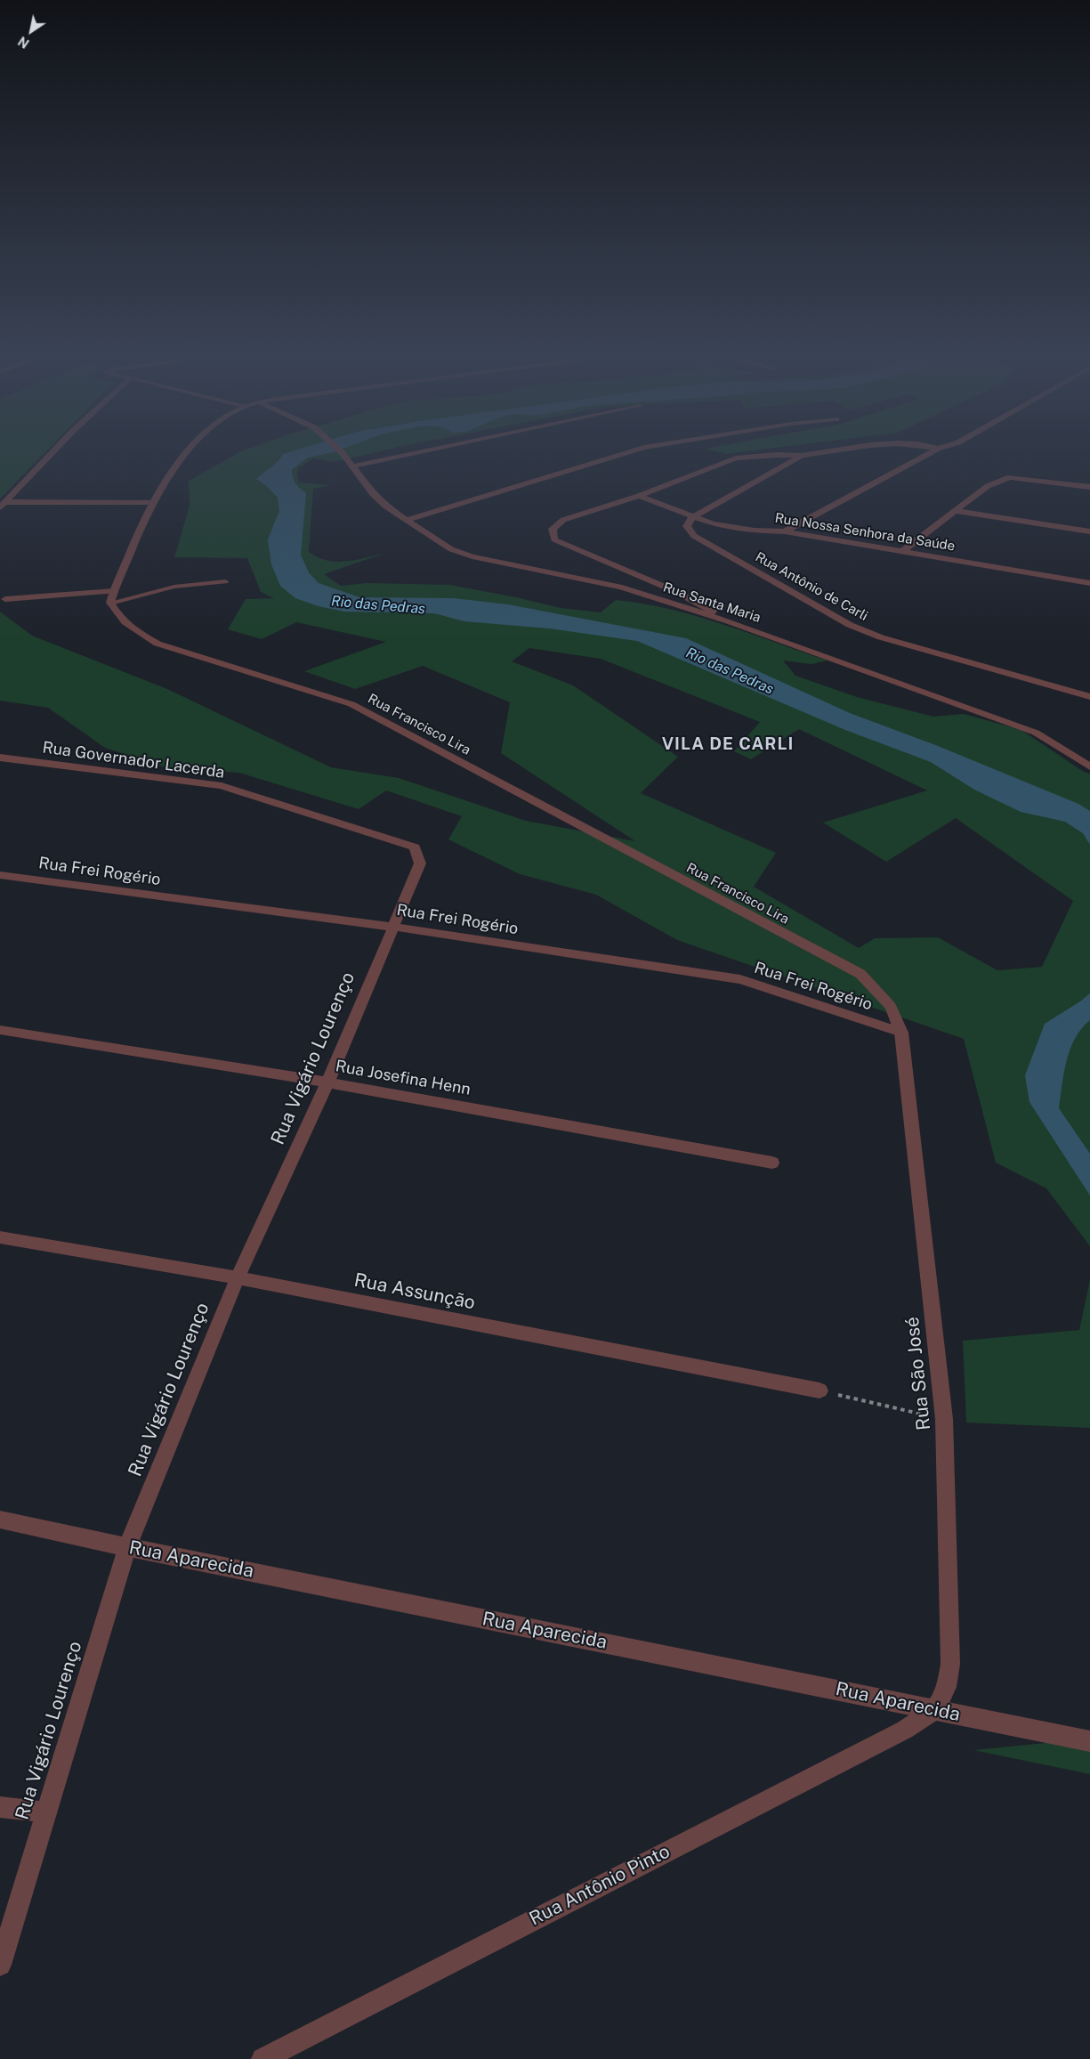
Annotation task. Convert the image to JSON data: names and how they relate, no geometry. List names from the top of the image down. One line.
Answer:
{"streets":{"street":["Rua Nossa Senhora da Saúde","Rua Antônio de Carli","Rua Santa Maria","Rua Francisco Lira","Rua Governador Lacerda","Rua Frei Rogério","Rua Vigário Lourenço","Rua Josefina Henn","Rua Assunção","Rua São José","Rua Aparecida","Rua Antônio Pinto"]},"crossings":[["Rua Nossa Senhora da Saúde","Rua Antônio de Carli"],["Rua Francisco Lira","Rua Frei Rogério"],["Rua Francisco Lira","Rua São José"],["Rua Governador Lacerda","Rua Vigário Lourenço"],["Rua Frei Rogério","Rua Vigário Lourenço"],["Rua Frei Rogério","Rua São José"],["Rua Vigário Lourenço","Rua Josefina Henn"],["Rua Vigário Lourenço","Rua Assunção"],["Rua Vigário Lourenço","Rua Aparecida"],["Rua São José","Rua Aparecida"],["Rua São José","Rua Antônio Pinto"],["Rua Aparecida","Rua Antônio Pinto"]],"districts":["VILA DE CARLI"],"water":["Rio das Pedras"],"north":"bottom left"}
